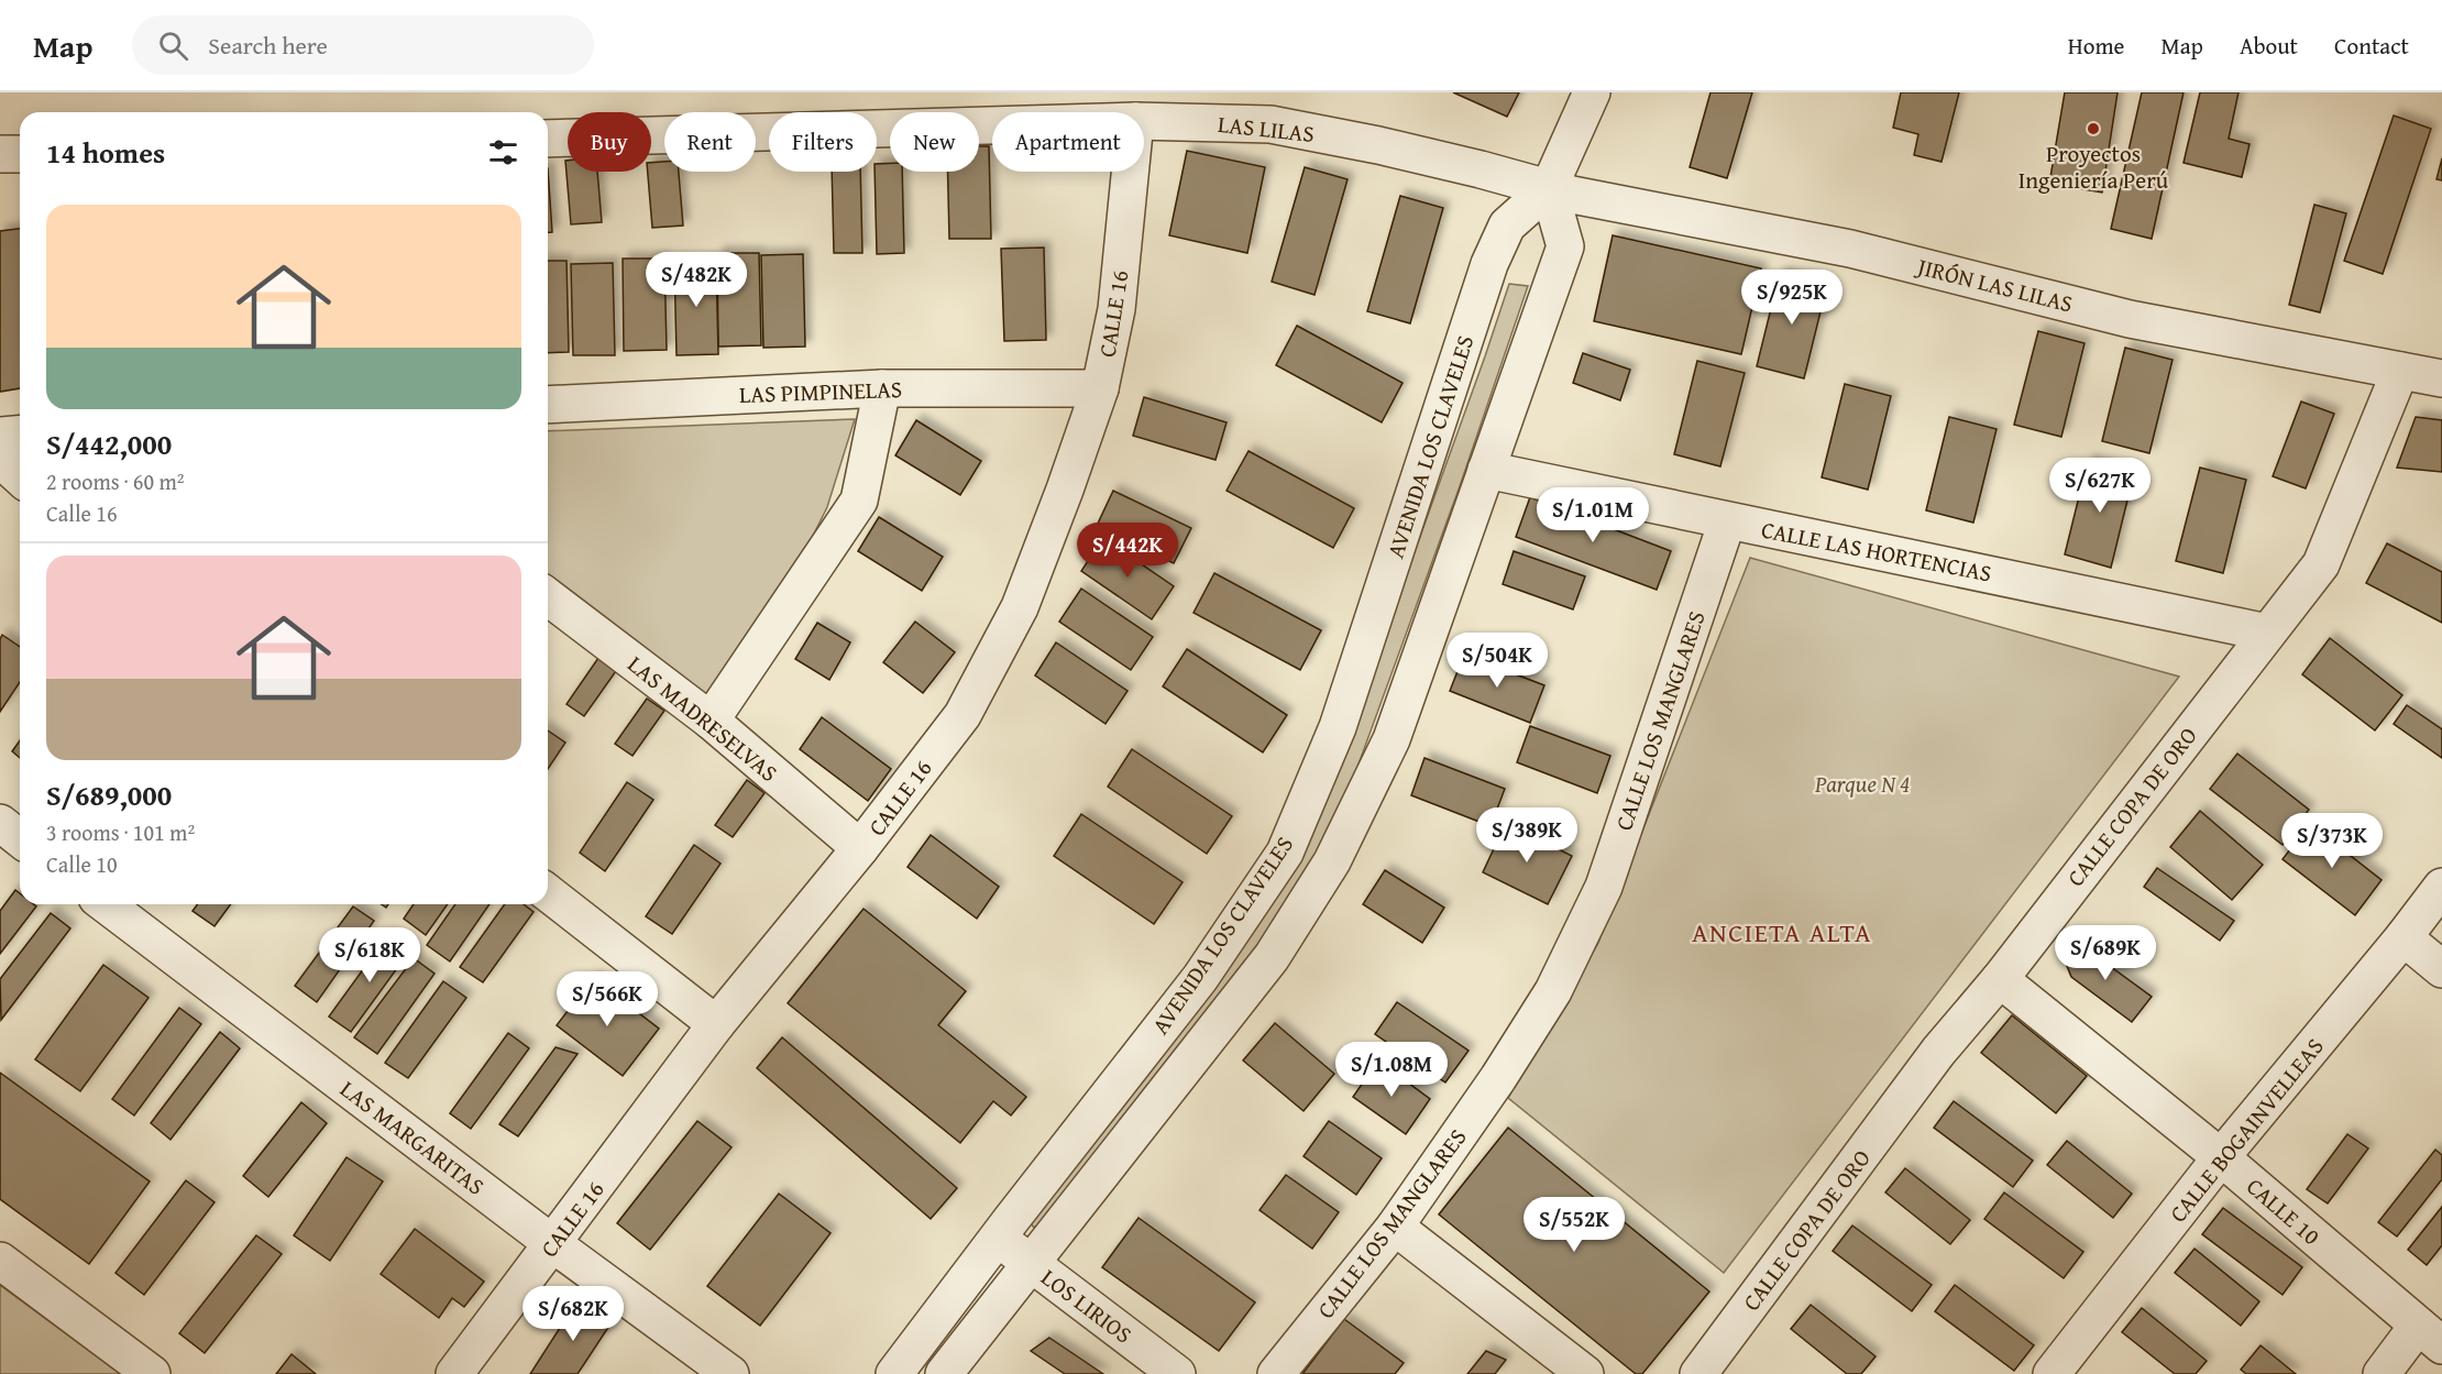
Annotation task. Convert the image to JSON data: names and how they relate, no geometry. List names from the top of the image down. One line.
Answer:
{"streets":{"street":["LAS LILAS","JIRÓN LAS LILAS","CALLE 16","LAS PIMPINELAS","AVENIDA LOS CLAVELES","CALLE LAS HORTENCIAS","LAS MADRESELVAS","CALLE LOS MANGLARES","CALLE COPA DE ORO","CALLE BOGAINVELLEAS","LAS MARGARITAS","CALLE 10","LOS LIRIOS"]},"crossings":[["LAS LILAS","JIRÓN LAS LILAS"],["LAS LILAS","AVENIDA LOS CLAVELES"],["JIRÓN LAS LILAS","AVENIDA LOS CLAVELES"],["JIRÓN LAS LILAS","CALLE COPA DE ORO"],["CALLE 16","LAS PIMPINELAS"],["CALLE 16","LAS MADRESELVAS"],["CALLE 16","LAS MARGARITAS"],["AVENIDA LOS CLAVELES","CALLE LAS HORTENCIAS"],["AVENIDA LOS CLAVELES","LOS LIRIOS"],["CALLE LAS HORTENCIAS","CALLE LOS MANGLARES"],["CALLE LAS HORTENCIAS","CALLE COPA DE ORO"],["CALLE COPA DE ORO","CALLE 10"],["CALLE BOGAINVELLEAS","CALLE 10"]],"districts":["ANCIETA ALTA"],"parks":["Parque N 4"],"places":["Proyectos Ingeniería Perú"],"page":{"header":"Map","search":"Search here","nav":["Home","Map","About","Contact"],"chip":["Buy","Rent","Filters","New","Apartment"],"heading":"14 homes","list":[{"name":"S/442,000","note":"2 rooms · 60 m² · Calle 16"},{"name":"S/689,000","note":"3 rooms · 101 m² · Calle 10"}],"price":["S/482K","S/925K","S/627K","S/1.01M","S/442K","S/504K","S/389K","S/373K","S/689K","S/618K","S/566K","S/1.08M","S/552K","S/682K"]}}
